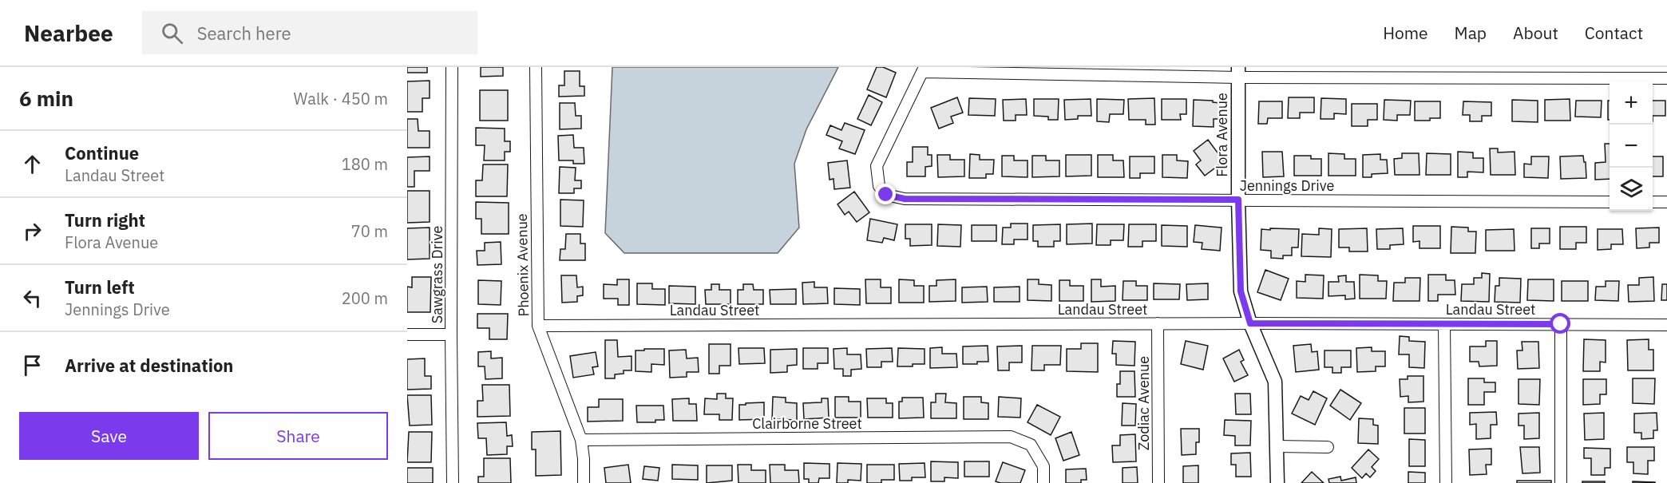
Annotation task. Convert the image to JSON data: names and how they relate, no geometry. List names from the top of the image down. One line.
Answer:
{"streets":{"street":["Flora Avenue","Jennings Drive","Phoenix Avenue","Sawgrass Drive","Landau Street","Zodiac Avenue","Clairborne Street"]},"crossings":[["Flora Avenue","Jennings Drive"],["Flora Avenue","Landau Street"],["Phoenix Avenue","Landau Street"],["Phoenix Avenue","Clairborne Street"],["Landau Street","Zodiac Avenue"]],"page":{"header":"Nearbee","search":"Search here","nav":["Home","Map","About","Contact"],"heading":["6 min","Walk · 450 m"],"map_buttons":["+","−"],"list":[["Continue","Landau Street","180 m"],["Turn right","Flora Avenue","70 m"],["Turn left","Jennings Drive","200 m"],"Arrive at destination"],"buttons":["Save","Share"]}}
